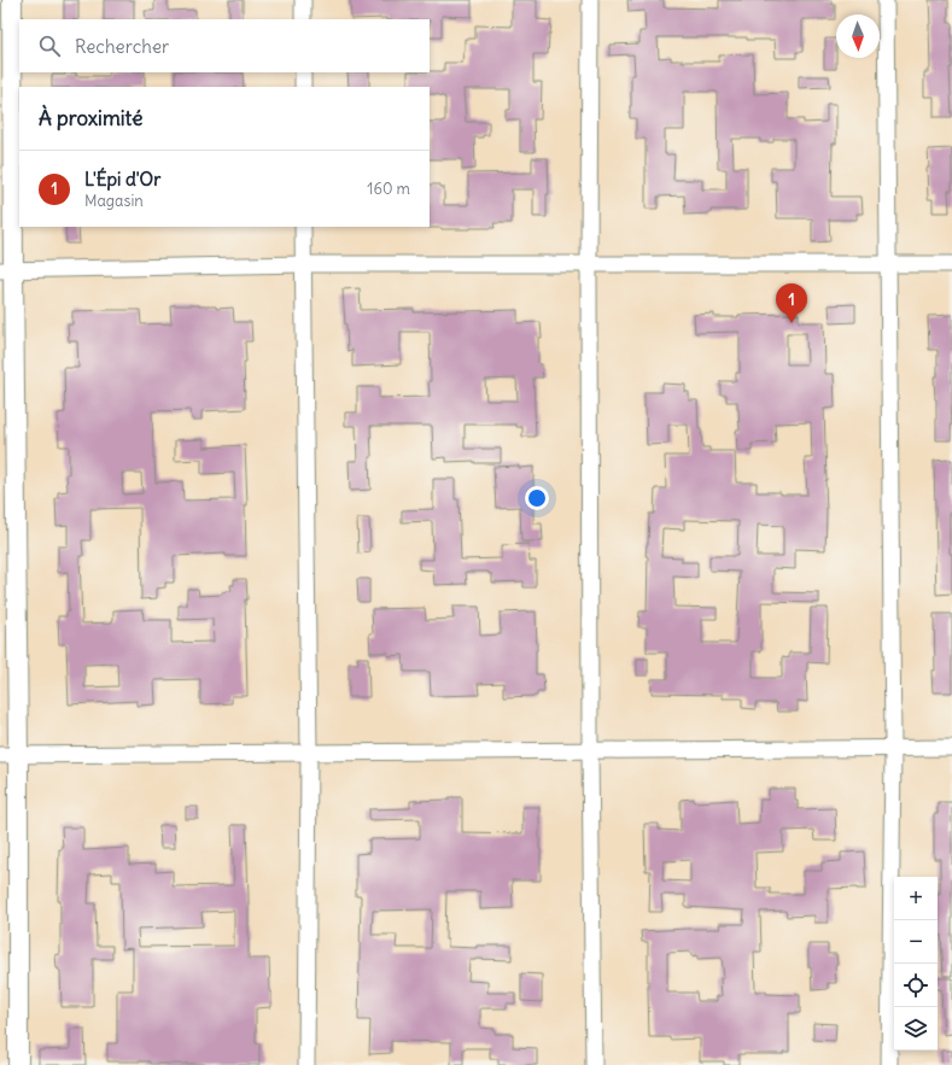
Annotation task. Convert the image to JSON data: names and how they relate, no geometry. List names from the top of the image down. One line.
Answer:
{"north":"bottom","page":{"search":"Rechercher","heading":"À proximité","list":[{"mark":"1","name":"L'Épi d'Or","note":"Magasin","value":"160 m"}],"pins":"1","map_buttons":["+","−"]}}
